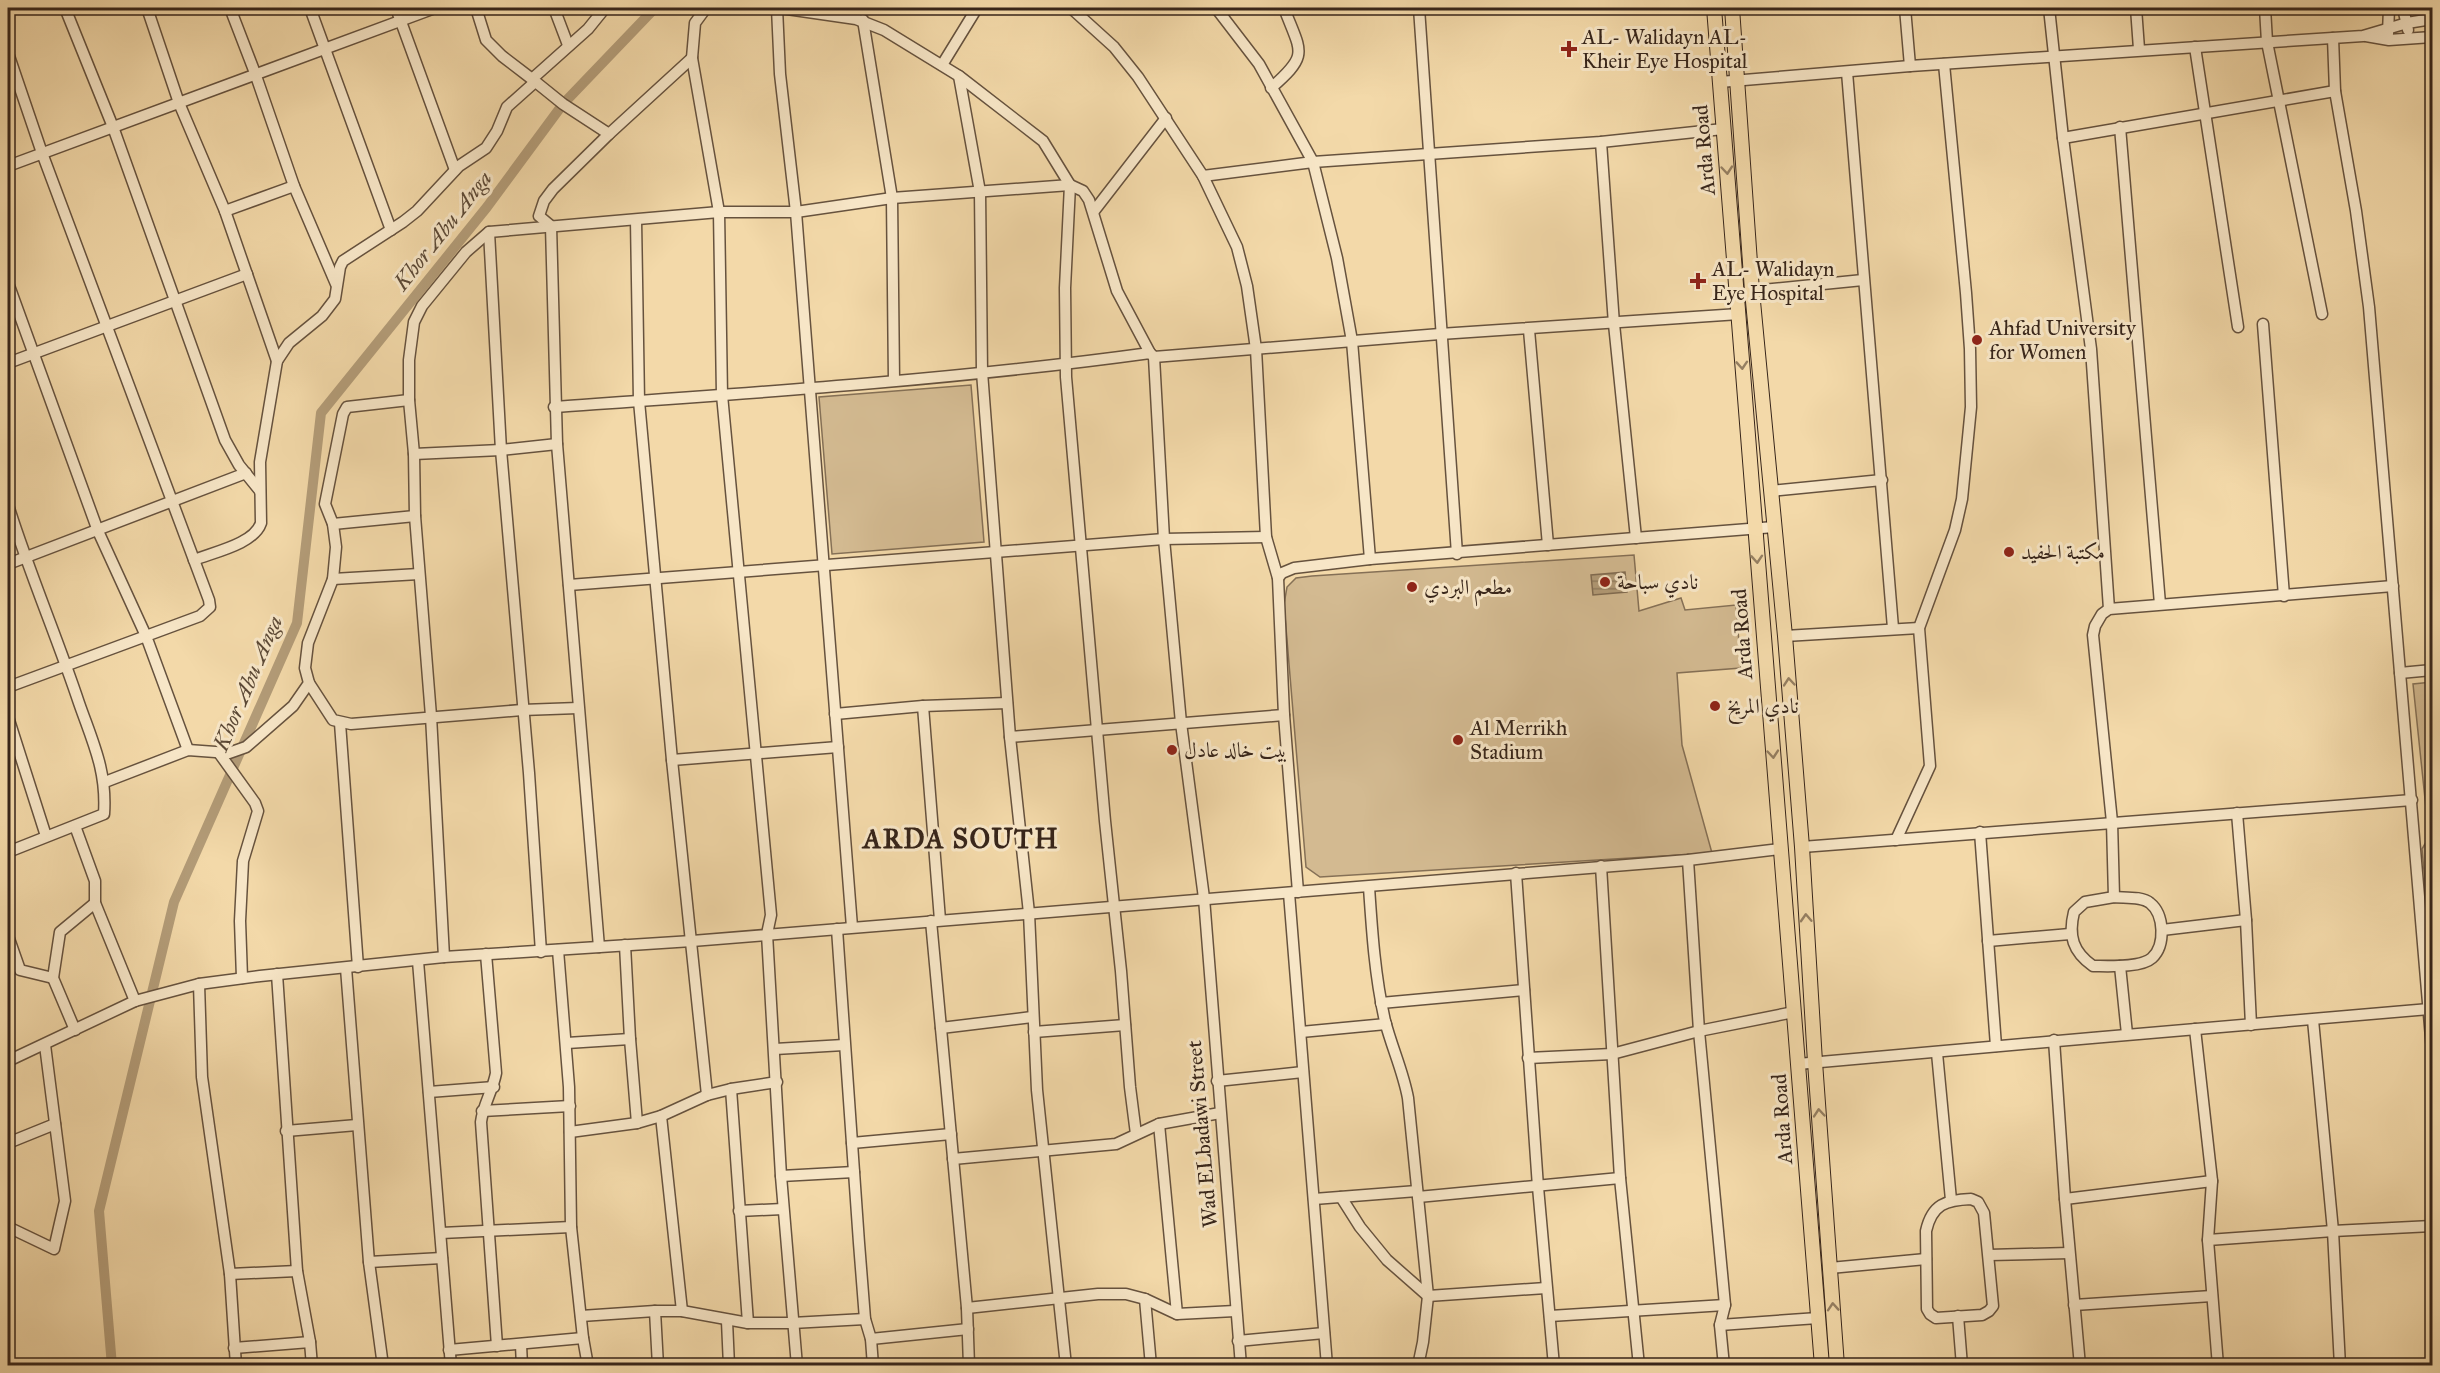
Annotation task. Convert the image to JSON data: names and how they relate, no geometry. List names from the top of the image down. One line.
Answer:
{"streets":{"main road":["Arda Road"],"street":["Wad ELbadawi Street"]},"districts":["ARDA SOUTH"],"water":["Khor Abu Anga"],"places":{"health":["AL- Walidayn AL- Kheir Eye Hospital","AL- Walidayn Eye Hospital"],"other":["Ahfad University for Women","مكتبة الحفيد","نادي سباحة","مطعم البردي","نادي المريخ","Al Merrikh Stadium","بيت خالد عادل"]}}
